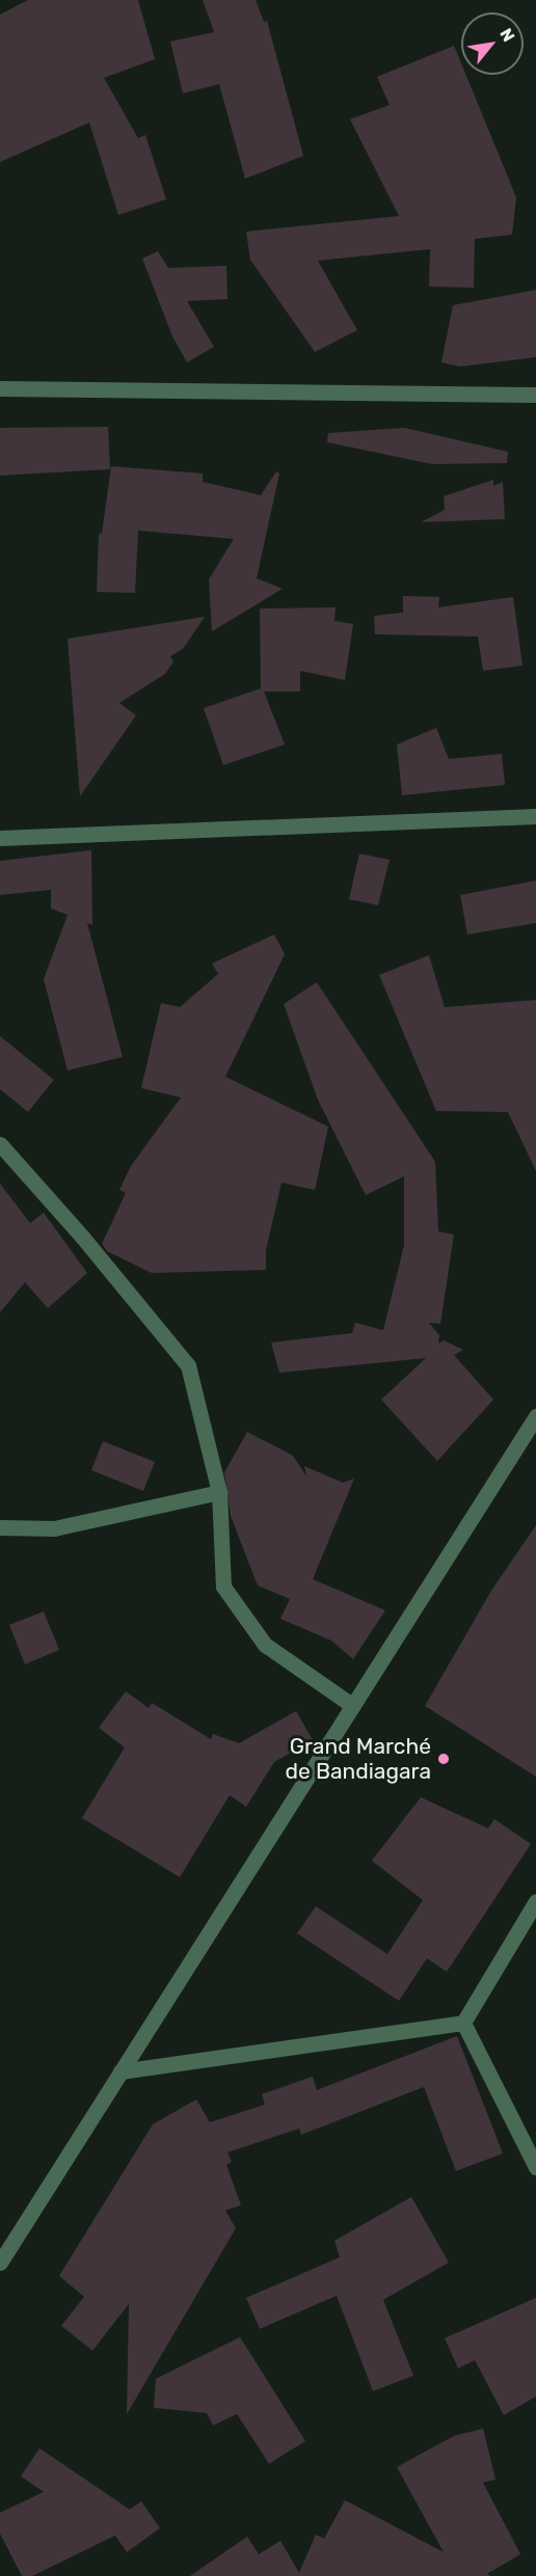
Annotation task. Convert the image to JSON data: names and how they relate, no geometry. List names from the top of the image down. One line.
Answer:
{"places":["Grand Marché de Bandiagara"],"north":"top right"}
